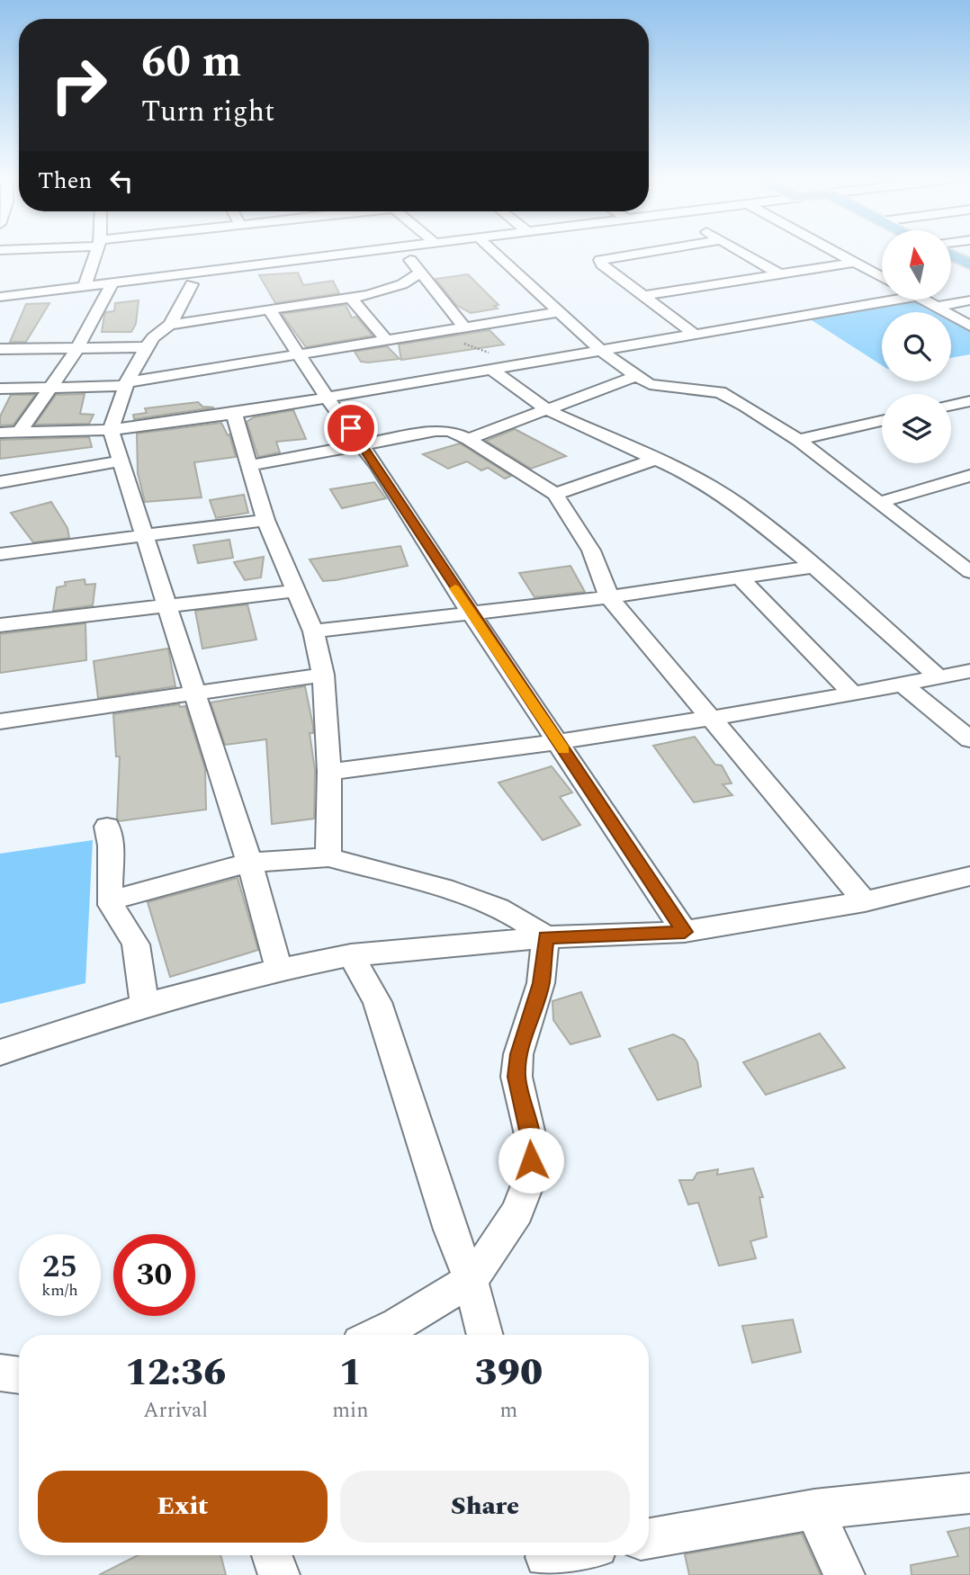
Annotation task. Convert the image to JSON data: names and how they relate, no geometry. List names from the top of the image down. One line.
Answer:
{"north":"top","page":{"turn":["60 m","Turn right"],"then":"Then","speed":"25 km/h","limit":"30","eta":["12:36","Arrival","1","min","390","m"],"buttons":["Exit","Share"]}}
